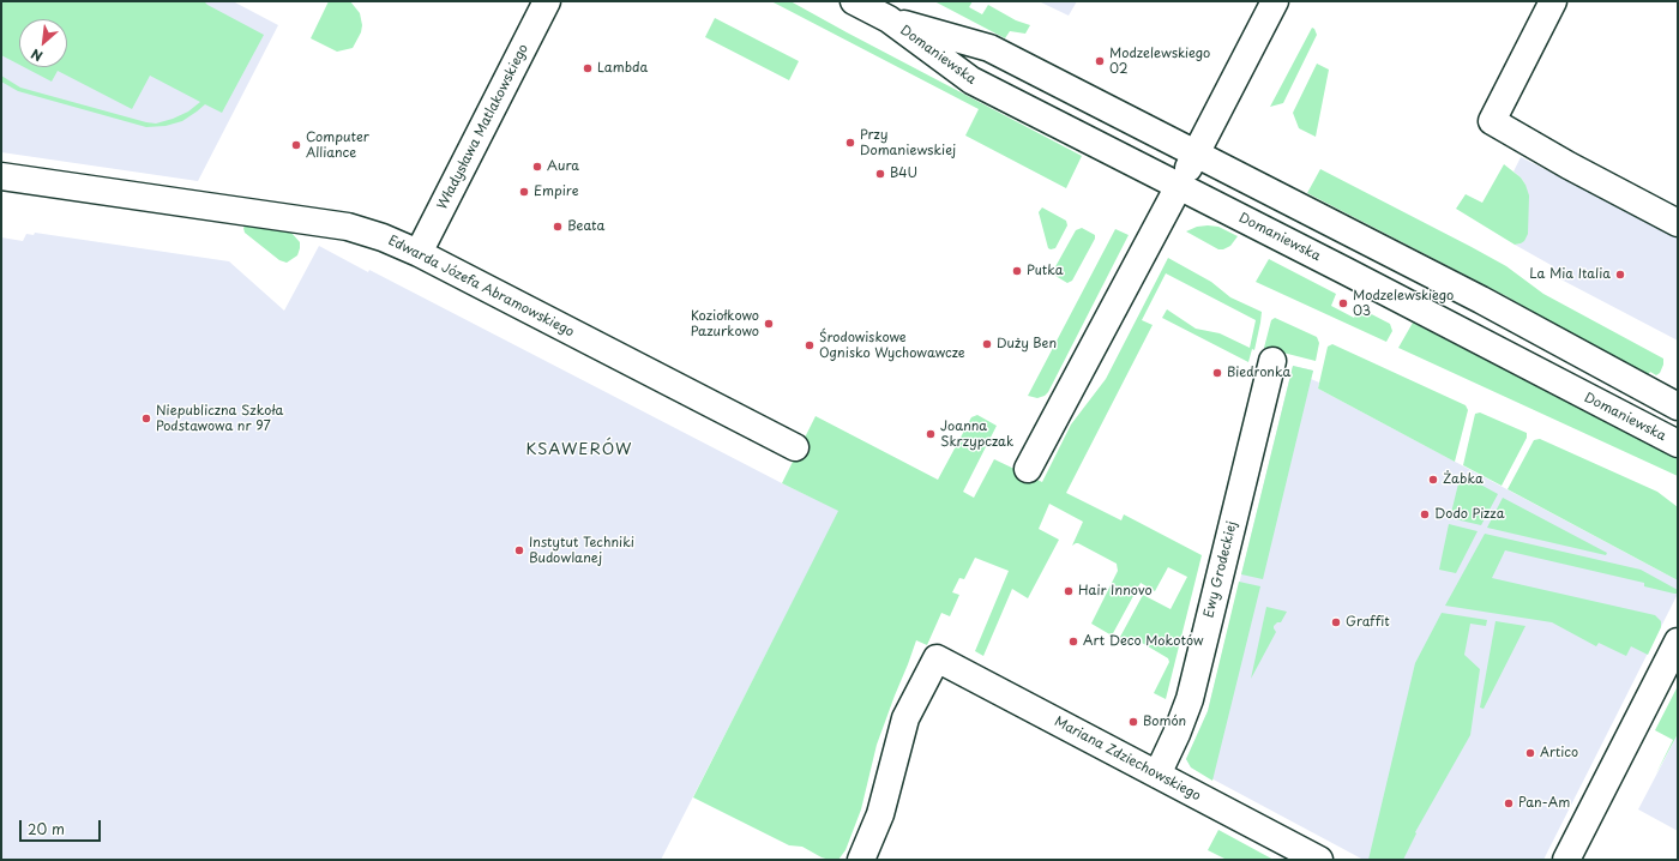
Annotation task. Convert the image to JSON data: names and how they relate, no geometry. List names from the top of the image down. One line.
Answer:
{"streets":{"street":["Domaniewska","Władysława Matlakowskiego","Edwarda Józefa Abramowskiego","Ewy Grodeckiej","Mariana Zdziechowskiego"]},"crossings":[["Władysława Matlakowskiego","Edwarda Józefa Abramowskiego"],["Ewy Grodeckiej","Mariana Zdziechowskiego"]],"districts":["KSAWERÓW"],"places":["Modzelewskiego 02","Lambda","Przy Domaniewskiej","Computer Alliance","Aura","B4U","Empire","Beata","Putka","La Mia Italia","Modzelewskiego 03","Koziołkowo Pazurkowo","Duży Ben","Środowiskowe Ognisko Wychowawcze","Biedronka","Niepubliczna Szkoła Podstawowa nr 97","Joanna Skrzypczak","Żabka","Dodo Pizza","Instytut Techniki Budowlanej","Hair Innovo","Graffit","Art Deco Mokotów","Bomón","Artico","Pan-Am"],"scale_bar":"20 m","north":"bottom left"}
